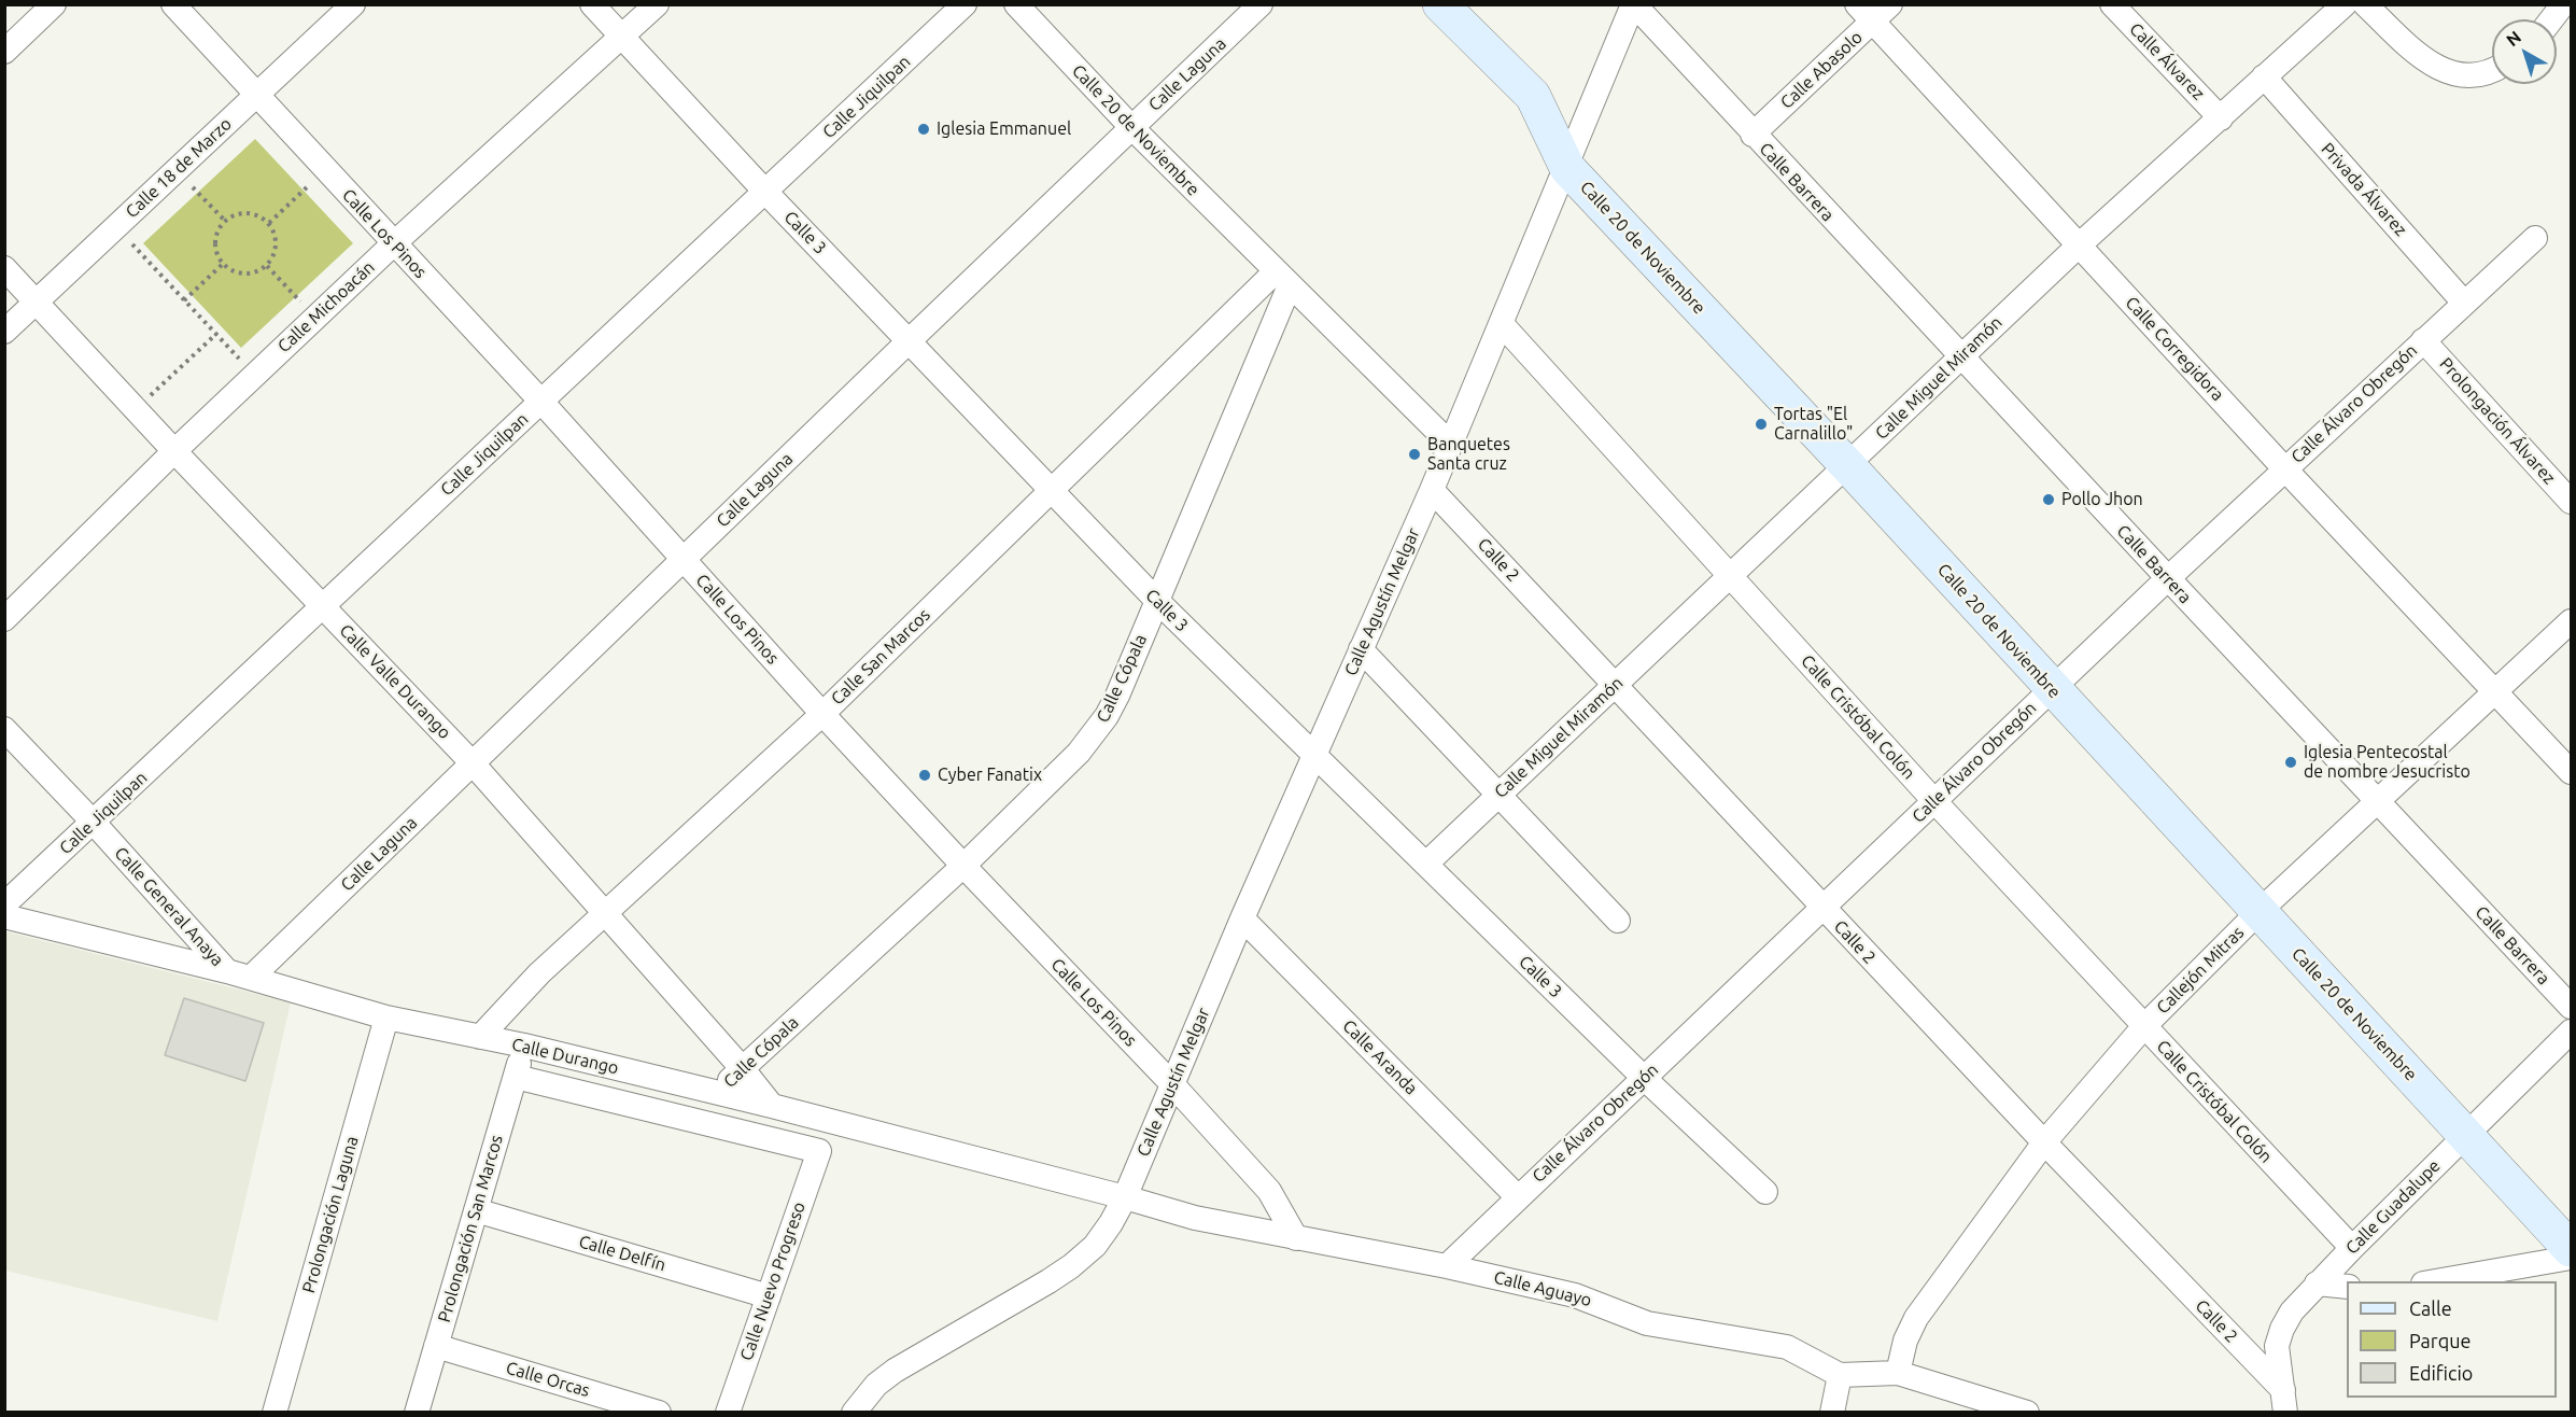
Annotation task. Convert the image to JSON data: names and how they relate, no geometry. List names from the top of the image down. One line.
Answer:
{"streets":{"street":["Calle Álvarez","Calle Abasolo","Calle Laguna","Calle Jiquilpan","Calle 20 de Noviembre","Calle 18 de Marzo","Calle Barrera","Privada Álvarez","Calle 3","Calle Los Pinos","Calle Michoacán","Calle Corregidora","Calle Miguel Miramón","Calle Álvaro Obregón","Prolongación Álvarez","Calle 2","Calle Agustín Melgar","Calle San Marcos","Calle Cópala","Calle Valle Durango","Calle Cristóbal Colón","Calle General Anaya","Callejón Mitras","Calle Durango","Calle Aranda","Calle Guadalupe","Prolongación Laguna","Prolongación San Marcos","Calle Delfín","Calle Nuevo Progreso","Calle Aguayo","Calle Orcas"]},"crossings":[["Calle Álvarez","Calle Miguel Miramón"],["Calle Abasolo","Calle Barrera"],["Calle Abasolo","Calle Corregidora"],["Calle Laguna","Calle 20 de Noviembre"],["Calle Laguna","Calle 3"],["Calle Laguna","Calle Los Pinos"],["Calle Laguna","Calle Valle Durango"],["Calle Laguna","Calle Durango"],["Calle Jiquilpan","Calle 3"],["Calle Jiquilpan","Calle Los Pinos"],["Calle Jiquilpan","Calle Valle Durango"],["Calle Jiquilpan","Calle General Anaya"],["Calle 20 de Noviembre","Calle Miguel Miramón"],["Calle 20 de Noviembre","Calle Álvaro Obregón"],["Calle 20 de Noviembre","Calle Agustín Melgar"],["Calle 20 de Noviembre","Calle San Marcos"],["Calle 20 de Noviembre","Calle Cópala"],["Calle 20 de Noviembre","Callejón Mitras"],["Calle 20 de Noviembre","Calle Guadalupe"],["Calle 18 de Marzo","Calle Los Pinos"],["Calle 18 de Marzo","Calle Valle Durango"],["Calle Barrera","Calle Miguel Miramón"],["Calle Barrera","Calle Álvaro Obregón"],["Calle Barrera","Calle Agustín Melgar"],["Calle Barrera","Callejón Mitras"],["Privada Álvarez","Calle Miguel Miramón"],["Privada Álvarez","Calle Álvaro Obregón"],["Calle 3","Calle Michoacán"],["Calle 3","Calle Miguel Miramón"],["Calle 3","Calle Álvaro Obregón"],["Calle 3","Calle Agustín Melgar"],["Calle 3","Calle San Marcos"],["Calle 3","Calle Cópala"],["Calle Los Pinos","Calle Michoacán"],["Calle Los Pinos","Calle Agustín Melgar"],["Calle Los Pinos","Calle San Marcos"],["Calle Los Pinos","Calle Cópala"],["Calle Los Pinos","Calle Aguayo"],["Calle Michoacán","Calle Valle Durango"],["Calle Corregidora","Calle Miguel Miramón"],["Calle Corregidora","Calle Álvaro Obregón"],["Calle Corregidora","Callejón Mitras"],["Calle Miguel Miramón","Calle 2"],["Calle Miguel Miramón","Calle Cristóbal Colón"],["Calle Álvaro Obregón","Prolongación Álvarez"],["Calle Álvaro Obregón","Calle 2"],["Calle Álvaro Obregón","Calle Cristóbal Colón"],["Calle Álvaro Obregón","Calle Aranda"],["Calle Álvaro Obregón","Calle Aguayo"],["Calle 2","Calle Agustín Melgar"],["Calle 2","Callejón Mitras"],["Calle 2","Calle Guadalupe"],["Calle Agustín Melgar","Calle Cristóbal Colón"],["Calle Agustín Melgar","Calle Durango"],["Calle Agustín Melgar","Calle Aranda"],["Calle Agustín Melgar","Calle Aguayo"],["Calle San Marcos","Calle Cópala"],["Calle San Marcos","Calle Valle Durango"],["Calle San Marcos","Calle Durango"],["Calle Cópala","Calle Valle Durango"],["Calle Cópala","Calle Durango"],["Calle Valle Durango","Calle Durango"],["Calle Cristóbal Colón","Callejón Mitras"],["Calle Cristóbal Colón","Calle Guadalupe"],["Calle General Anaya","Calle Durango"],["Calle Durango","Prolongación Laguna"],["Calle Durango","Prolongación San Marcos"],["Calle Durango","Calle Aguayo"],["Prolongación San Marcos","Calle Delfín"],["Prolongación San Marcos","Calle Nuevo Progreso"],["Prolongación San Marcos","Calle Orcas"],["Calle Delfín","Calle Nuevo Progreso"]],"places":["Iglesia Emmanuel","Tortas \"El Carnalillo\"","Banquetes Santa cruz","Pollo Jhon","Iglesia Pentecostal de nombre Jesucristo","Cyber Fanatix"],"legend":["Calle","Parque","Edificio"],"north":"top left"}
